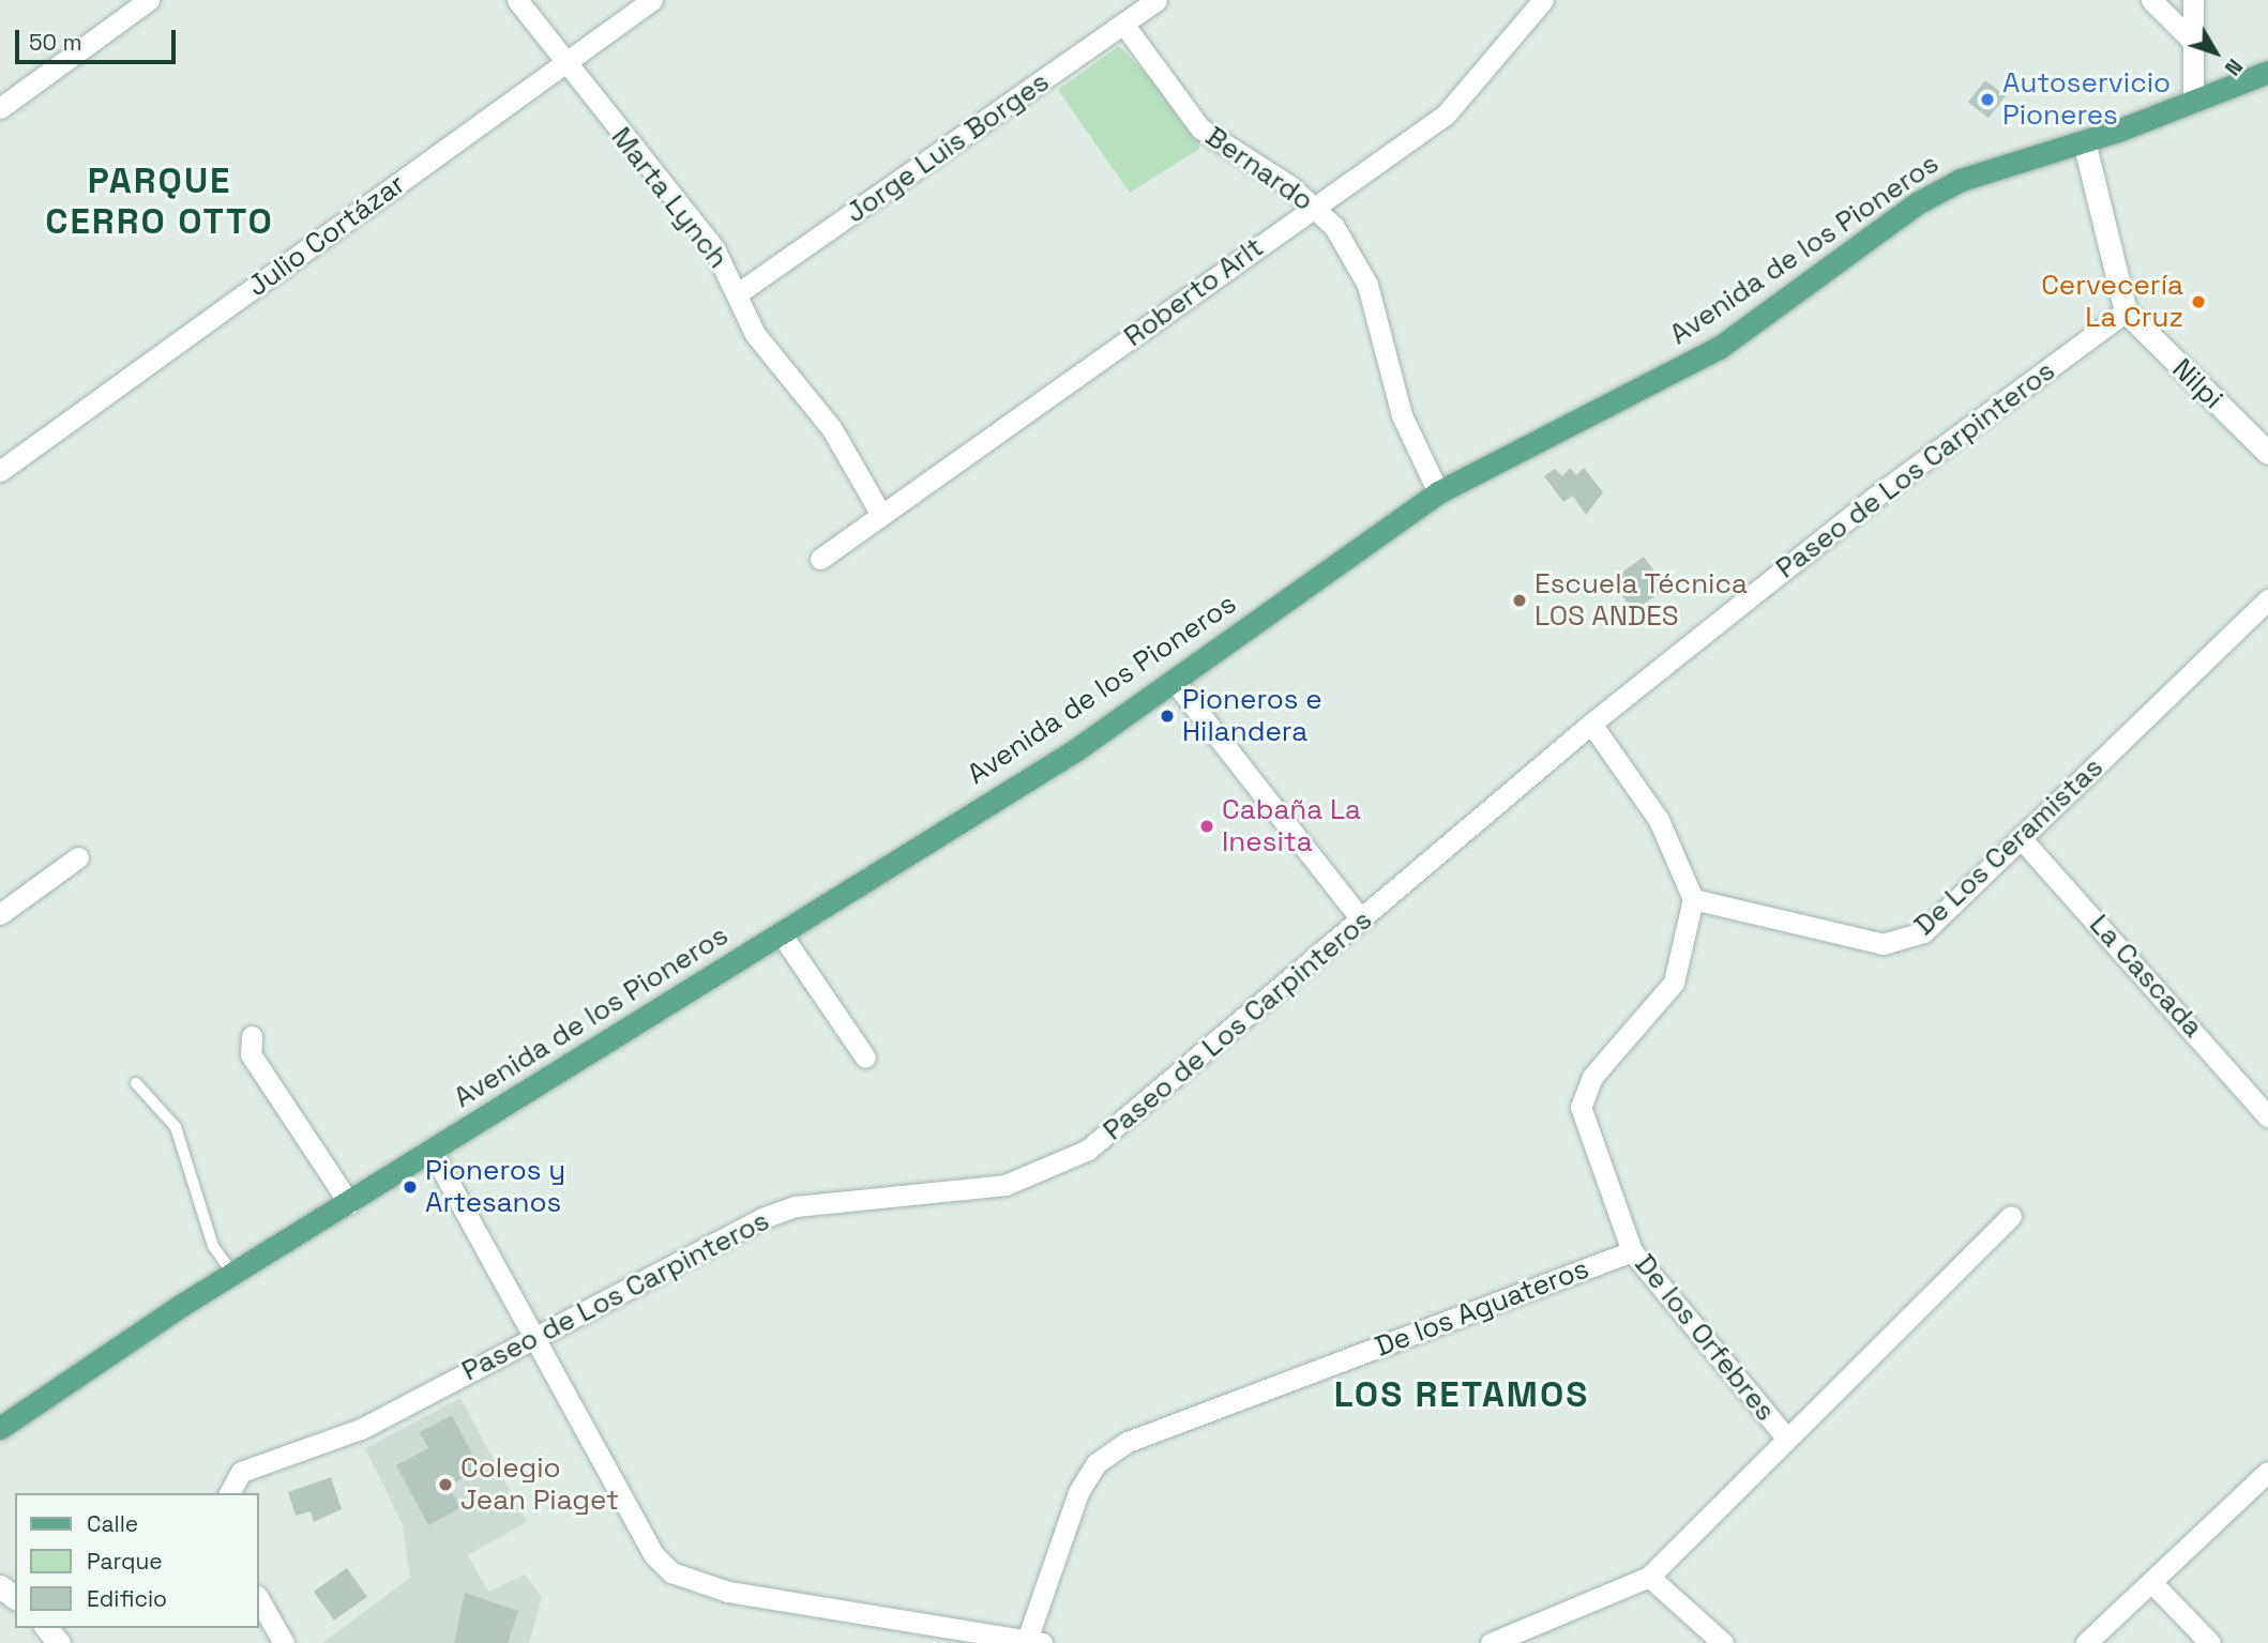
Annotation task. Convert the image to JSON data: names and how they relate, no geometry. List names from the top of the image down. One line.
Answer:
{"streets":{"main road":["Avenida de los Pioneros"],"street":["Jorge Luis Borges","Bernardo","Marta Lynch","Julio Cortázar","Roberto Arlt","Nilpi","Paseo de Los Carpinteros","De Los Ceramistas","La Cascada","De los Aguateros","De los Orfebres"]},"crossings":[["Jorge Luis Borges","Bernardo"],["Jorge Luis Borges","Marta Lynch"],["Bernardo","Avenida de los Pioneros"],["Bernardo","Roberto Arlt"],["Marta Lynch","Julio Cortázar"],["Marta Lynch","Roberto Arlt"],["Nilpi","Paseo de Los Carpinteros"],["De Los Ceramistas","La Cascada"],["De Los Ceramistas","De los Orfebres"],["De los Aguateros","De los Orfebres"]],"districts":["PARQUE CERRO OTTO","LOS RETAMOS"],"places":["Autoservicio Pioneres","Cervecería La Cruz","Escuela Técnica LOS ANDES","Pioneros e Hilandera","Cabaña La Inesita","Pioneros y Artesanos","Colegio Jean Piaget"],"legend":["Calle","Parque","Edificio"],"scale_bar":"50 m","north":"bottom right"}
